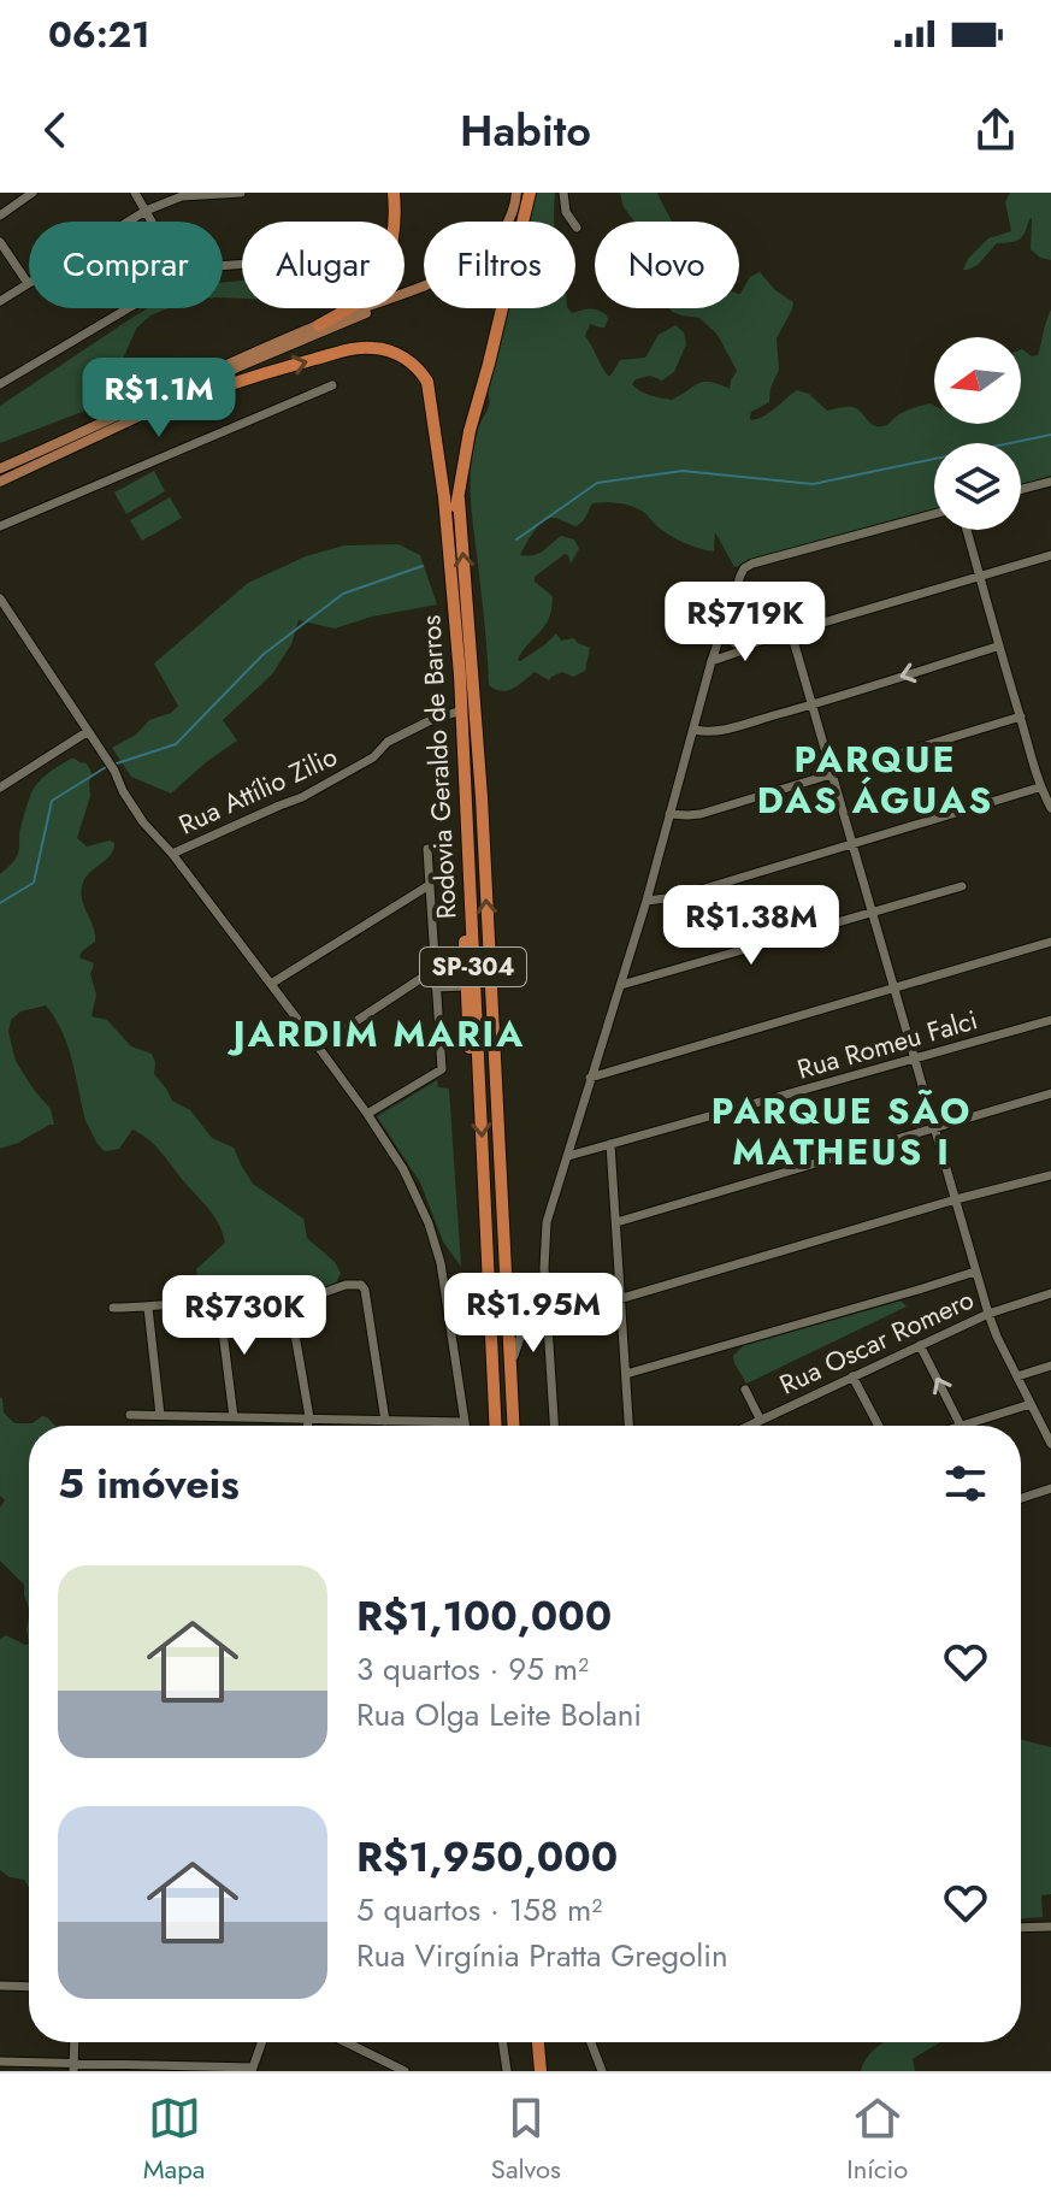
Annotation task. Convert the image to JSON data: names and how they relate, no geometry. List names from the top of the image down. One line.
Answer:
{"streets":{"highway":["Rodovia Geraldo de Barros","SP-304"],"street":["Rua Attílio Zilio","Rua Romeu Falci","Rua Oscar Romero"]},"crossings":[["Rodovia Geraldo de Barros","Rua Attílio Zilio"]],"districts":["PARQUE DAS ÁGUAS","JARDIM MARIA","PARQUE SÃO MATHEUS I"],"north":"left","page":{"status":"06:21","header":"Habito","chip":["Comprar","Alugar","Filtros","Novo"],"price":["R$1.1M","R$719K","R$1.38M","R$1.95M","R$730K"],"heading":"5 imóveis","list":[{"name":"R$1,100,000","note":"3 quartos · 95 m² · Rua Olga Leite Bolani"},{"name":"R$1,950,000","note":"5 quartos · 158 m² · Rua Virgínia Pratta Gregolin"}],"tabs":["Mapa","Salvos","Início"]}}
